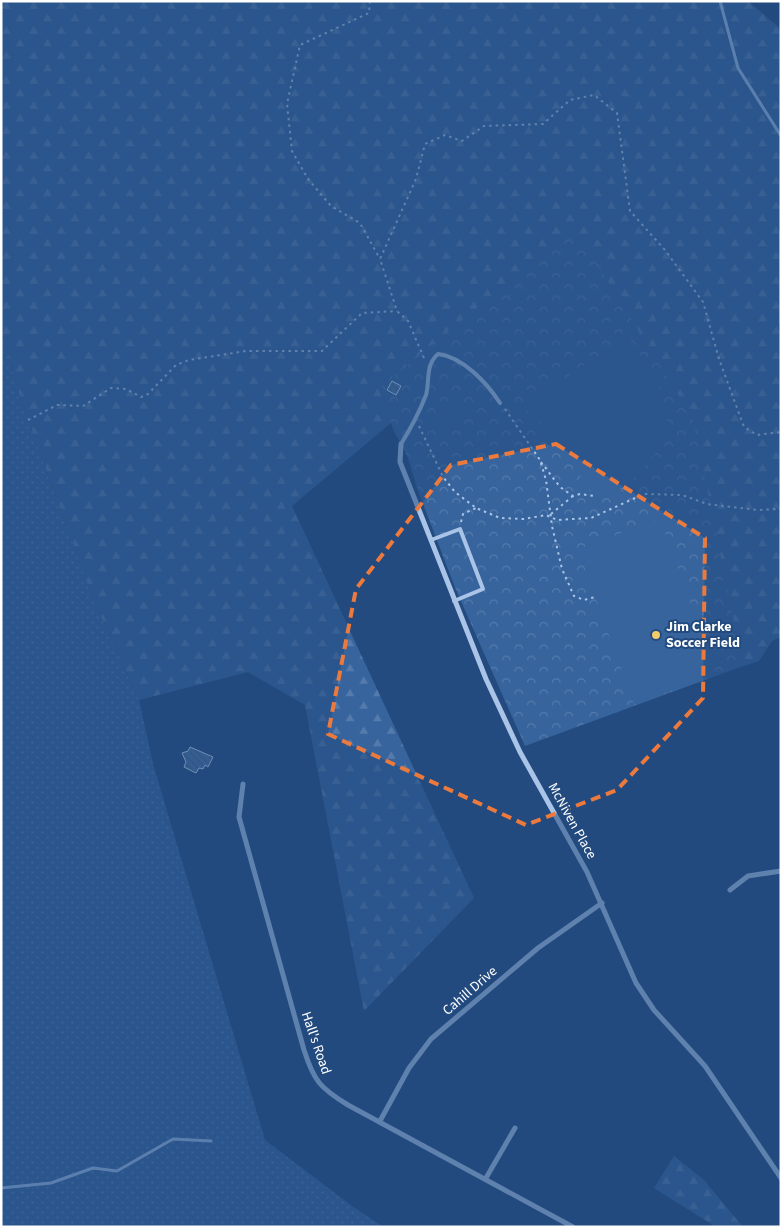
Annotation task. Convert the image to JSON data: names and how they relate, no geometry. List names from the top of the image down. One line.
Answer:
{"streets":{"street":["McNiven Place","Cahill Drive","Hall's Road"]},"crossings":[["McNiven Place","Cahill Drive"],["Cahill Drive","Hall's Road"]],"places":["Jim Clarke Soccer Field"]}
